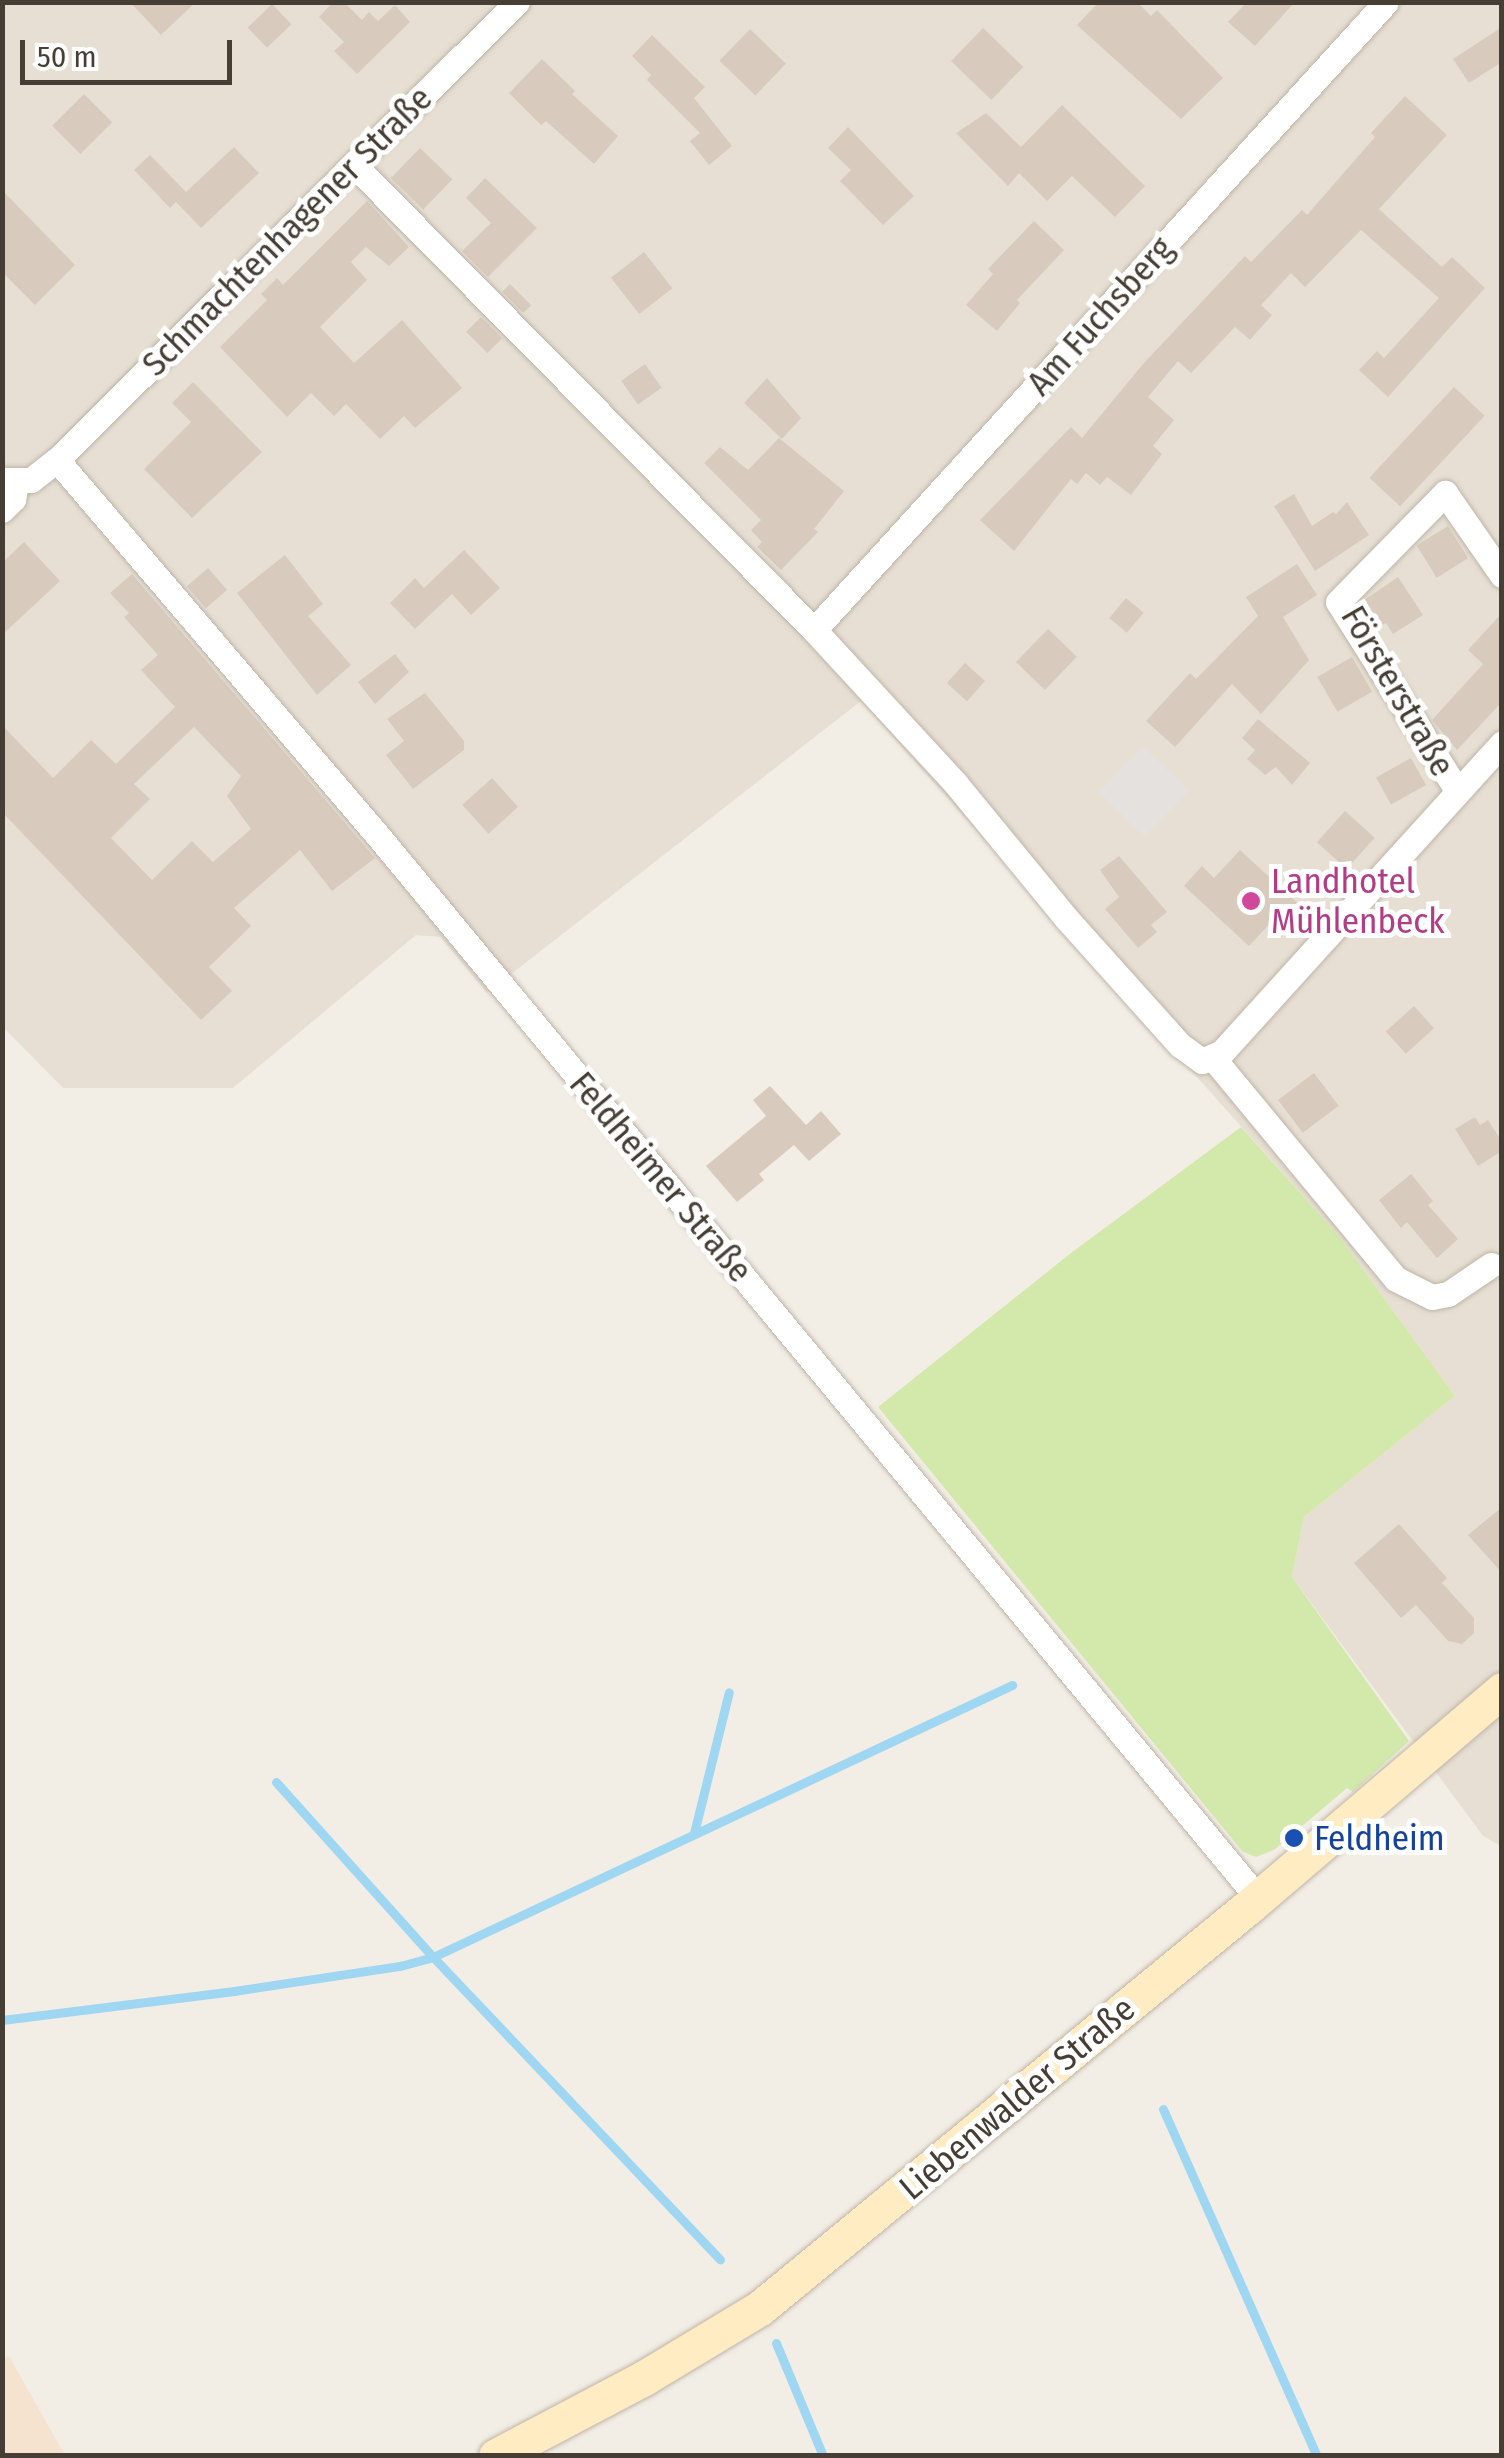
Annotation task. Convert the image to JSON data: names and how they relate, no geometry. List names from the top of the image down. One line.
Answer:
{"streets":{"main road":["Liebenwalder Straße"],"street":["Schmachtenhagener Straße","Am Fuchsberg","Försterstraße","Feldheimer Straße"]},"crossings":[["Schmachtenhagener Straße","Feldheimer Straße"],["Feldheimer Straße","Liebenwalder Straße"]],"places":["Landhotel Mühlenbeck","Feldheim"],"scale_bar":"50 m"}
